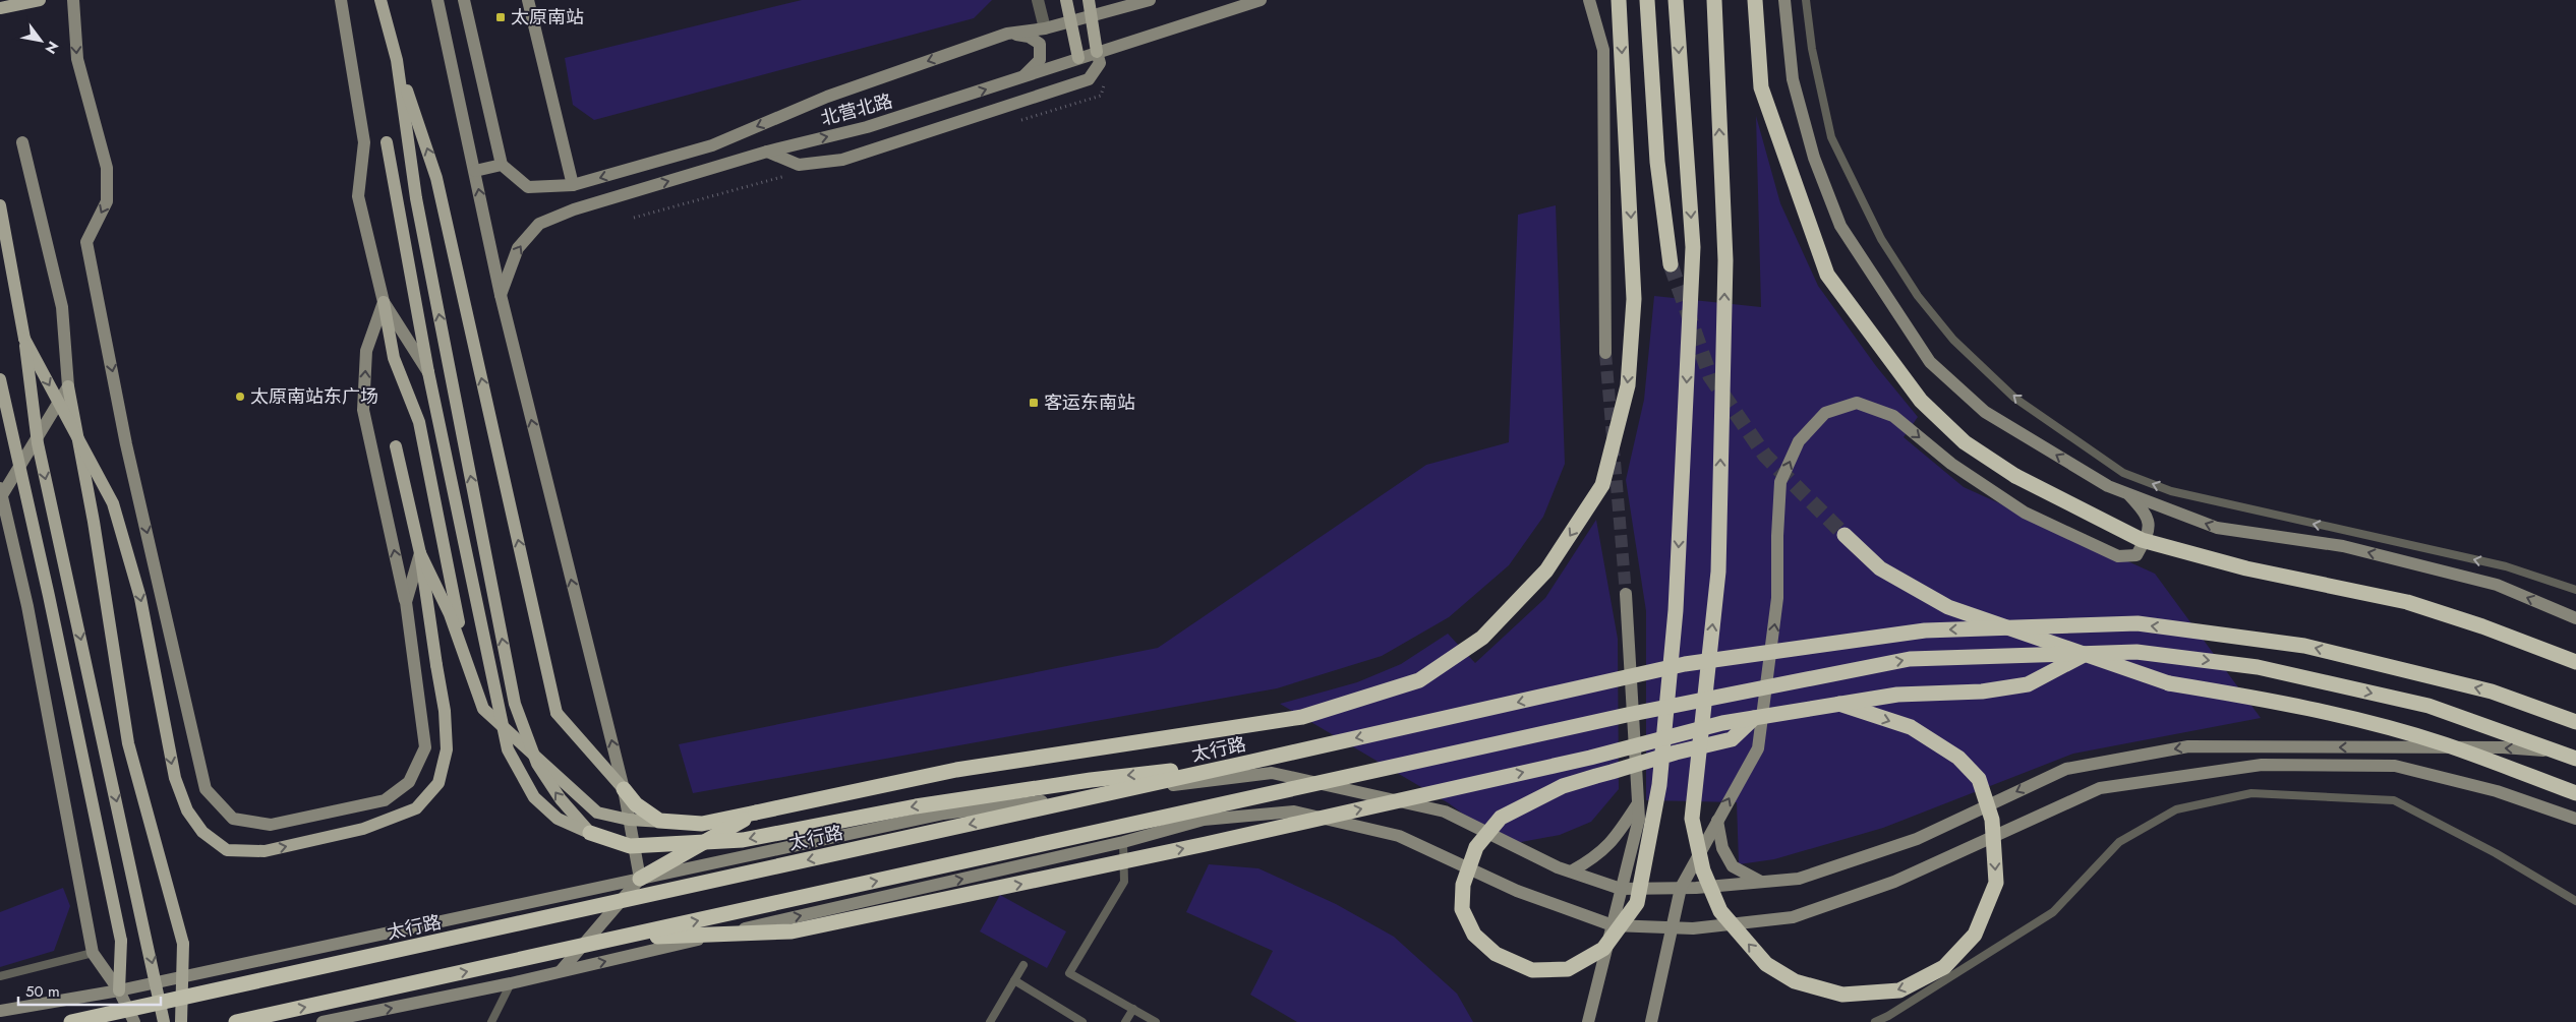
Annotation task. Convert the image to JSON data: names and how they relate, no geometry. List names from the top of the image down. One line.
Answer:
{"streets":{"highway":["太行路"],"main road":["北营北路"]},"places":{"transit":["太原南站","客运东南站"],"other":["太原南站东广场"]},"scale_bar":"50 m","north":"bottom right"}
